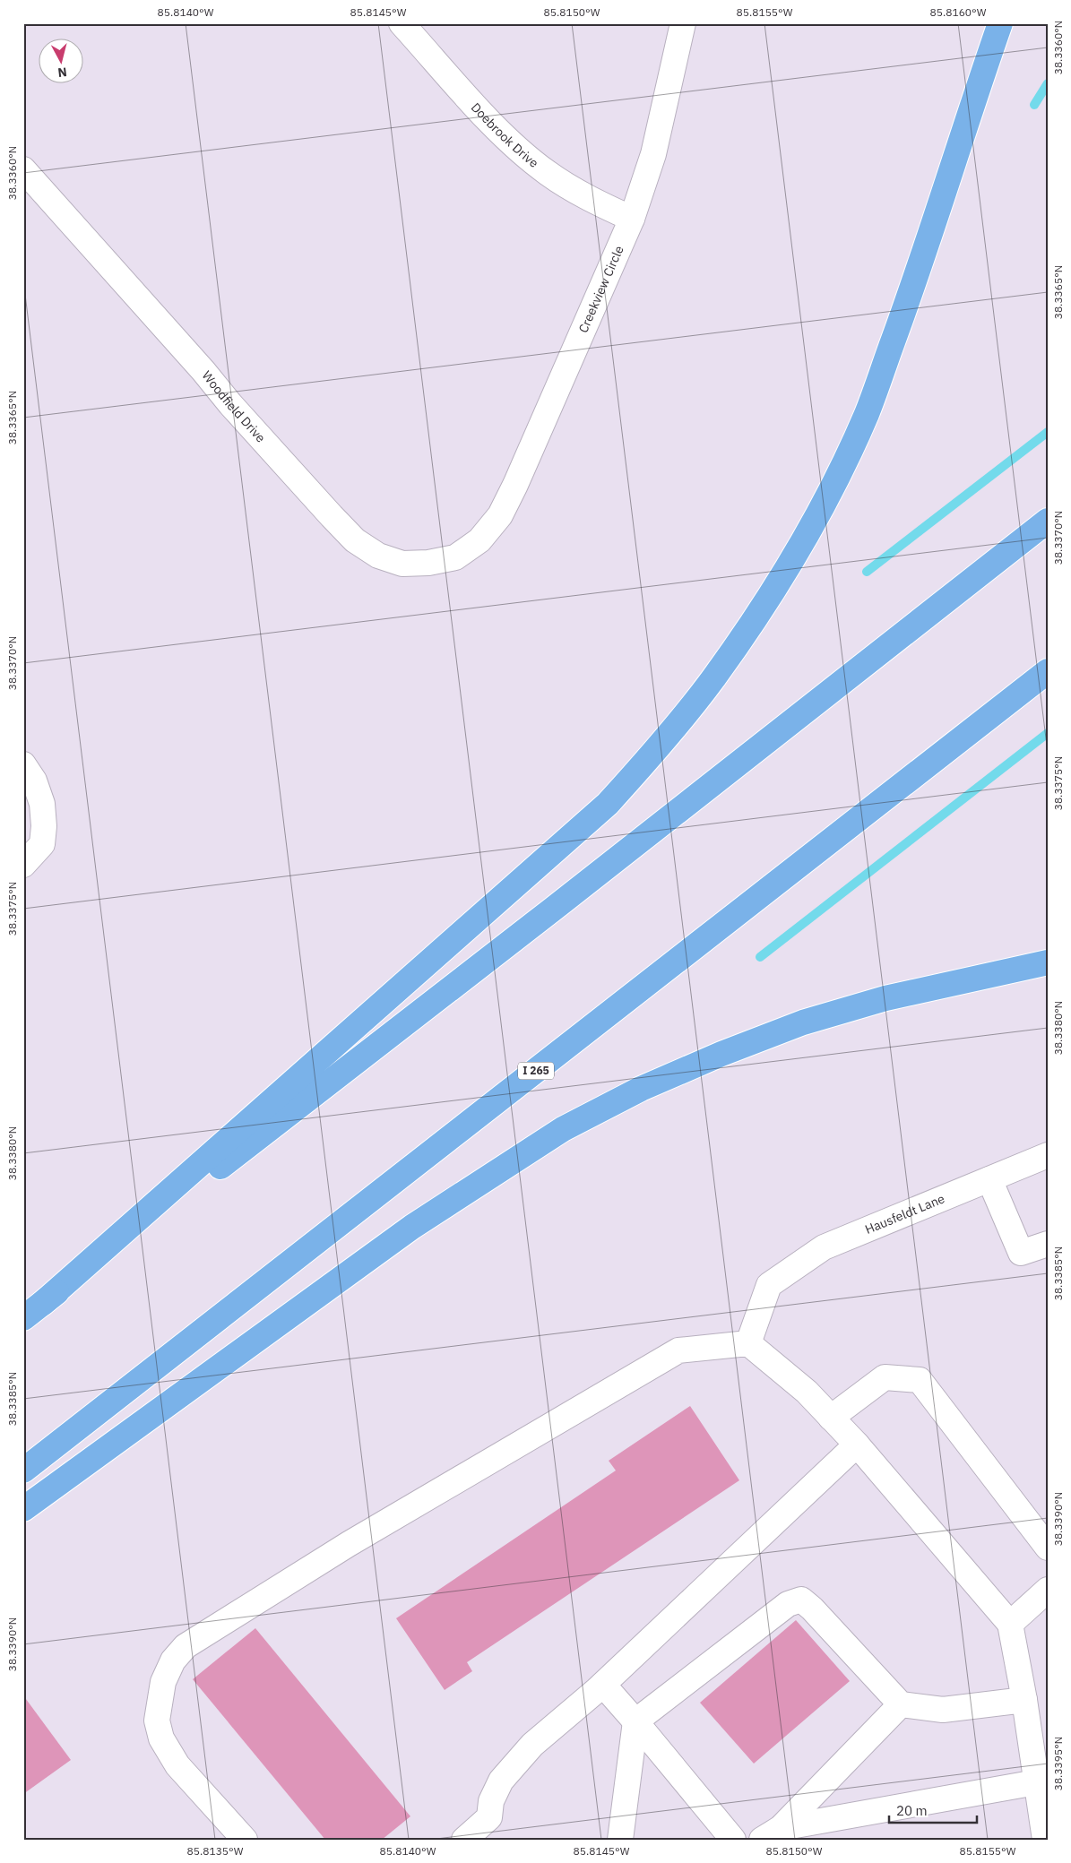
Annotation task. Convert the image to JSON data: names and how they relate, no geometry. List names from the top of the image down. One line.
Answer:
{"streets":{"highway":["I 265"],"street":["Doebrook Drive","Creekview Circle","Woodfield Drive","Hausfeldt Lane"]},"crossings":[["Doebrook Drive","Creekview Circle"],["Creekview Circle","Woodfield Drive"]],"scale_bar":"20 m","north":"bottom","coordinates":["85.8140°W","85.8145°W","85.8150°W","85.8155°W","85.8160°W","38.3360°N","38.3365°N","38.3370°N","38.3375°N","38.3380°N","38.3385°N","38.3390°N","38.3395°N","85.8135°W"]}
